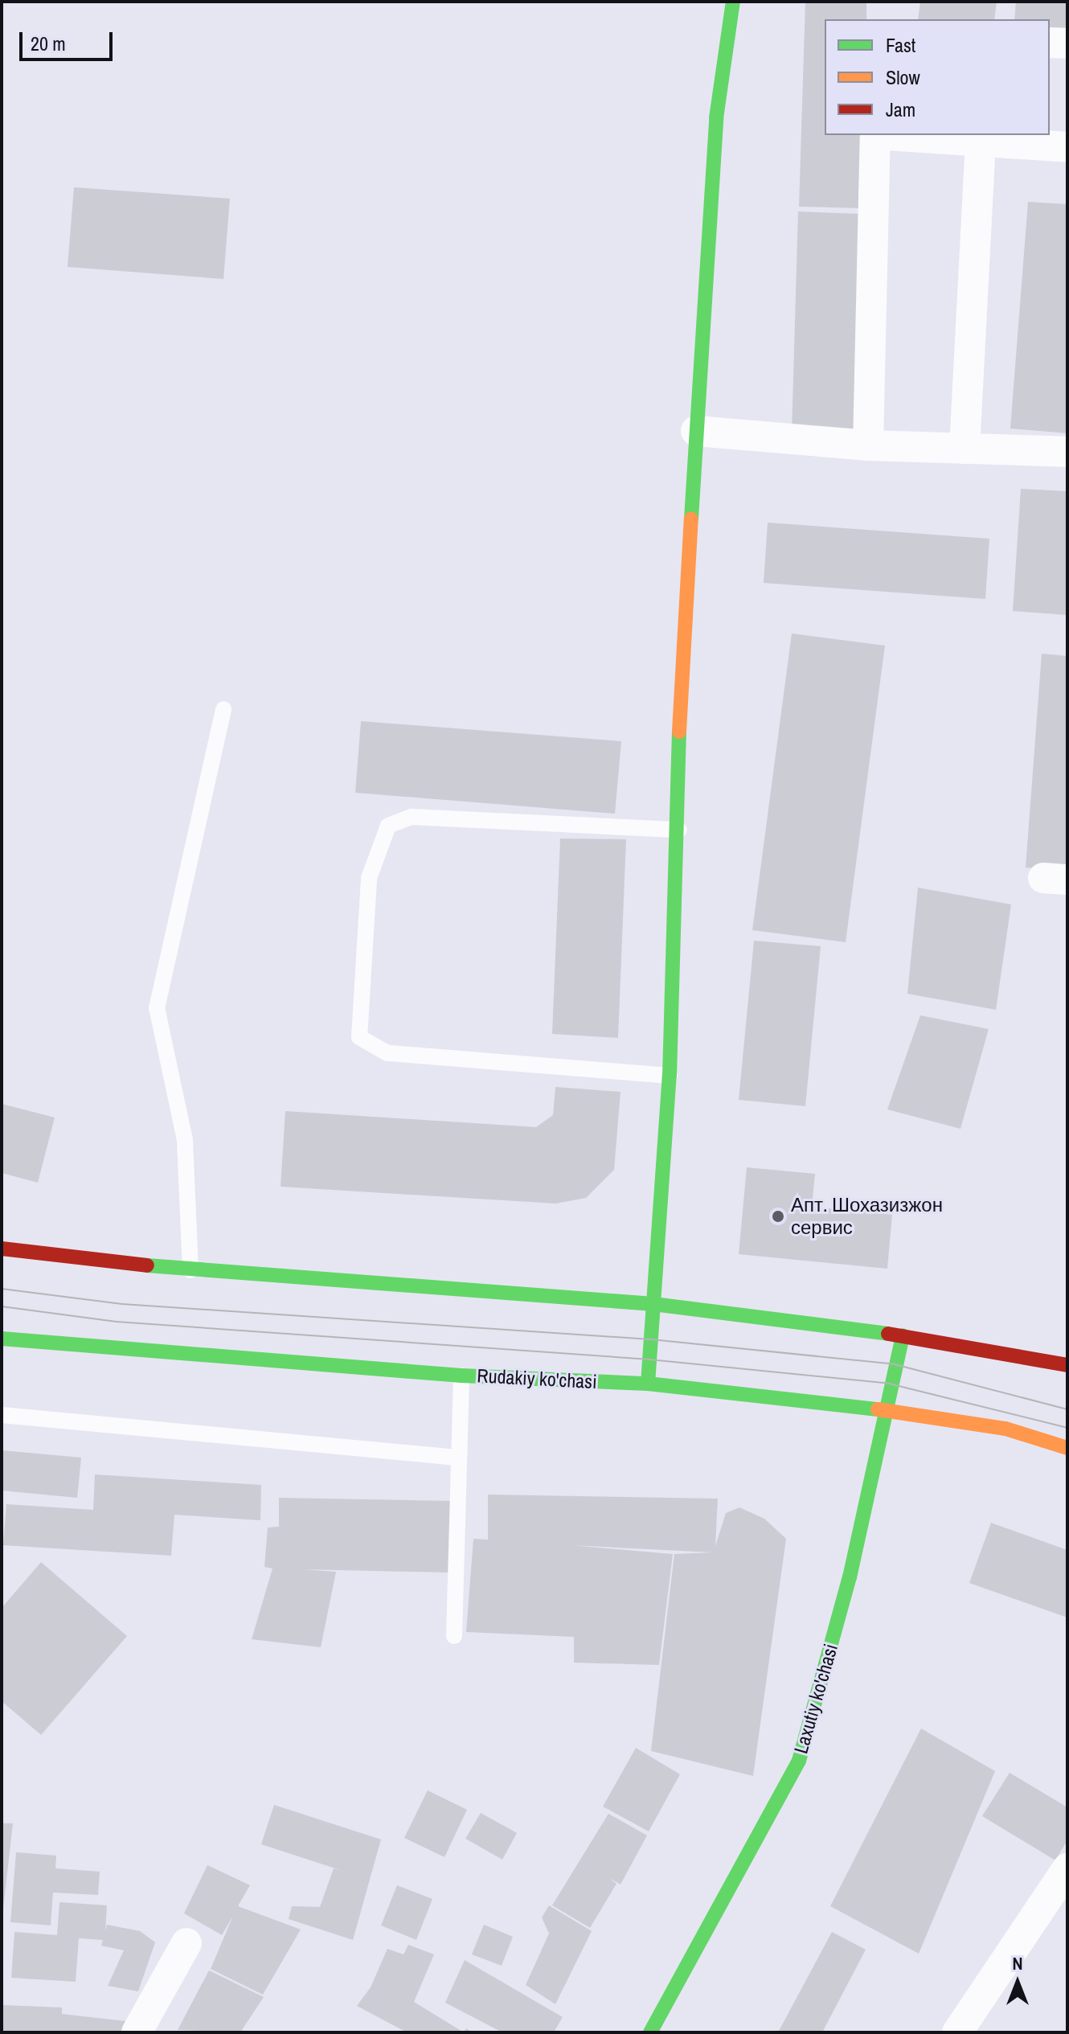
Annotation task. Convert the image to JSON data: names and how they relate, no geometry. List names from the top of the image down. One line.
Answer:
{"streets":{"main road":["Rudakiy ko'chasi","Laxutiy ko'chasi"]},"crossings":[["Rudakiy ko'chasi","Laxutiy ko'chasi"]],"places":["Апт. Шохазизжон сервис"],"legend":["Fast","Slow","Jam"],"scale_bar":"20 m","north":"top"}
